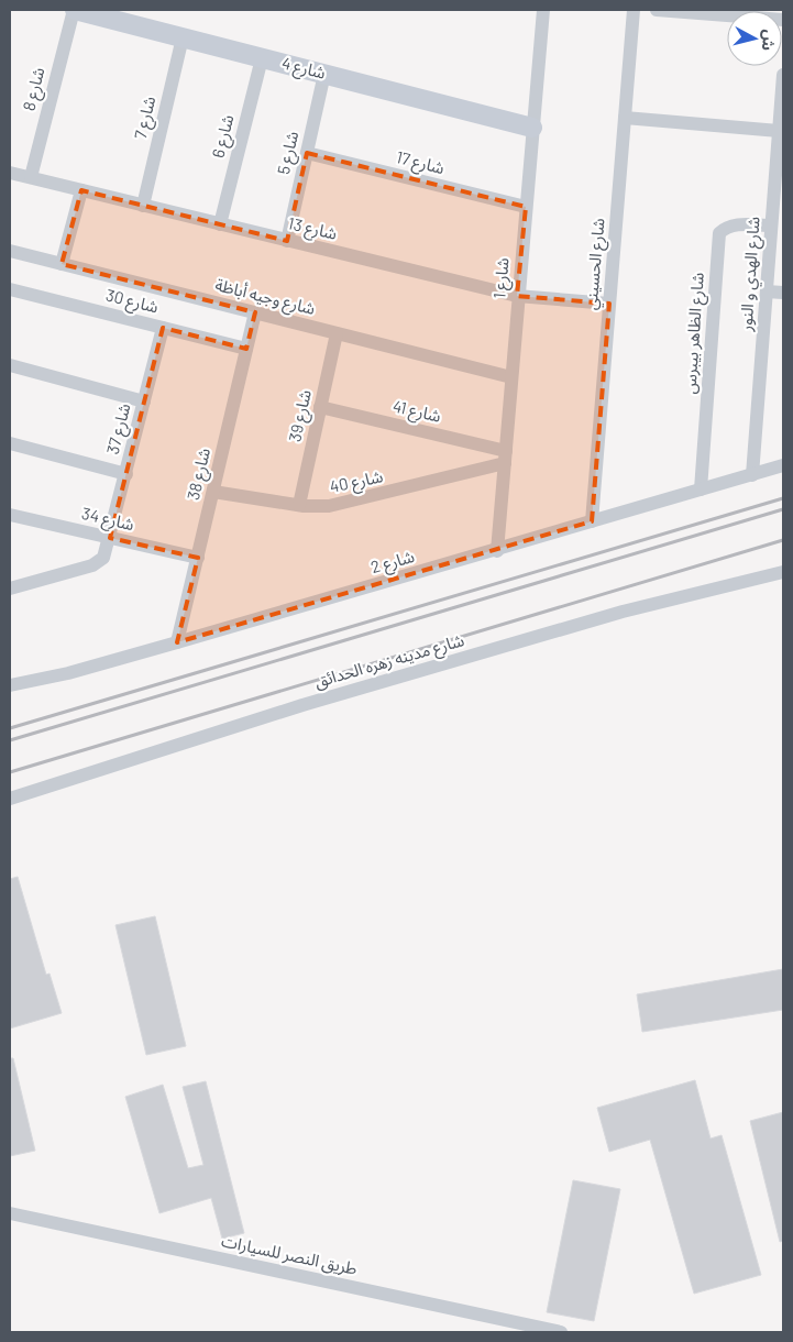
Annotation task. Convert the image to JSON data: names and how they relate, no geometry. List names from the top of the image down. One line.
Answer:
{"streets":{"street":["شارع 4","شارع 8","شارع 7","شارع 6","شارع 5","شارع 17","شارع 13","شارع الحسيني","شارع الهدي و النور","شارع 1","شارع وجيه أباظة","شارع 30","شارع الظاهر بيبرس","شارع 41","شارع 39","شارع 37","شارع 38","شارع 40","شارع 34","شارع 2","شارع مدينه زهره الحدائق","طريق النصر للسيارات"]},"crossings":[["شارع 4","شارع 8"],["شارع 4","شارع 7"],["شارع 4","شارع 6"],["شارع 4","شارع 5"],["شارع 4","شارع 1"],["شارع 8","شارع 13"],["شارع 7","شارع 13"],["شارع 6","شارع 13"],["شارع 5","شارع 17"],["شارع 5","شارع 13"],["شارع 17","شارع 1"],["شارع 13","شارع الحسيني"],["شارع 13","شارع 1"],["شارع الحسيني","شارع 2"],["شارع الهدي و النور","شارع الظاهر بيبرس"],["شارع الهدي و النور","شارع 2"],["شارع 1","شارع وجيه أباظة"],["شارع 1","شارع 41"],["شارع 1","شارع 40"],["شارع 1","شارع 2"],["شارع وجيه أباظة","شارع 39"],["شارع وجيه أباظة","شارع 38"],["شارع 30","شارع 37"],["شارع 30","شارع 38"],["شارع الظاهر بيبرس","شارع 2"],["شارع 41","شارع 39"],["شارع 41","شارع 40"],["شارع 39","شارع 40"],["شارع 37","شارع 34"],["شارع 38","شارع 40"],["شارع 38","شارع 34"],["شارع 38","شارع 2"]],"north":"right"}
